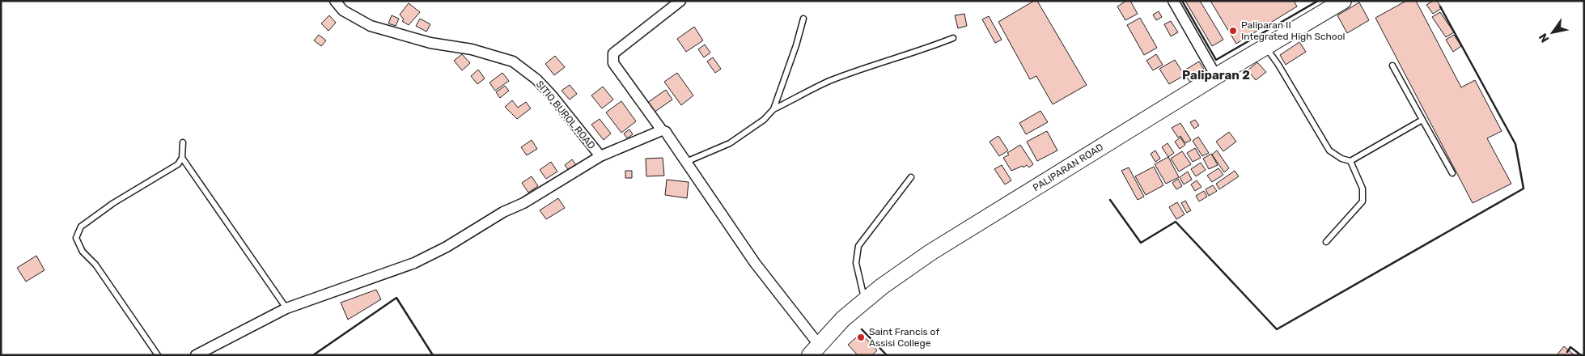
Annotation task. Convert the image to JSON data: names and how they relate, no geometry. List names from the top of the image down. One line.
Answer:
{"streets":{"main road":["PALIPARAN ROAD"],"street":["SITIO BUROL ROAD"]},"districts":["Paliparan 2"],"places":["Paliparan II Integrated High School","Saint Francis of Assisi College"],"north":"bottom left"}
